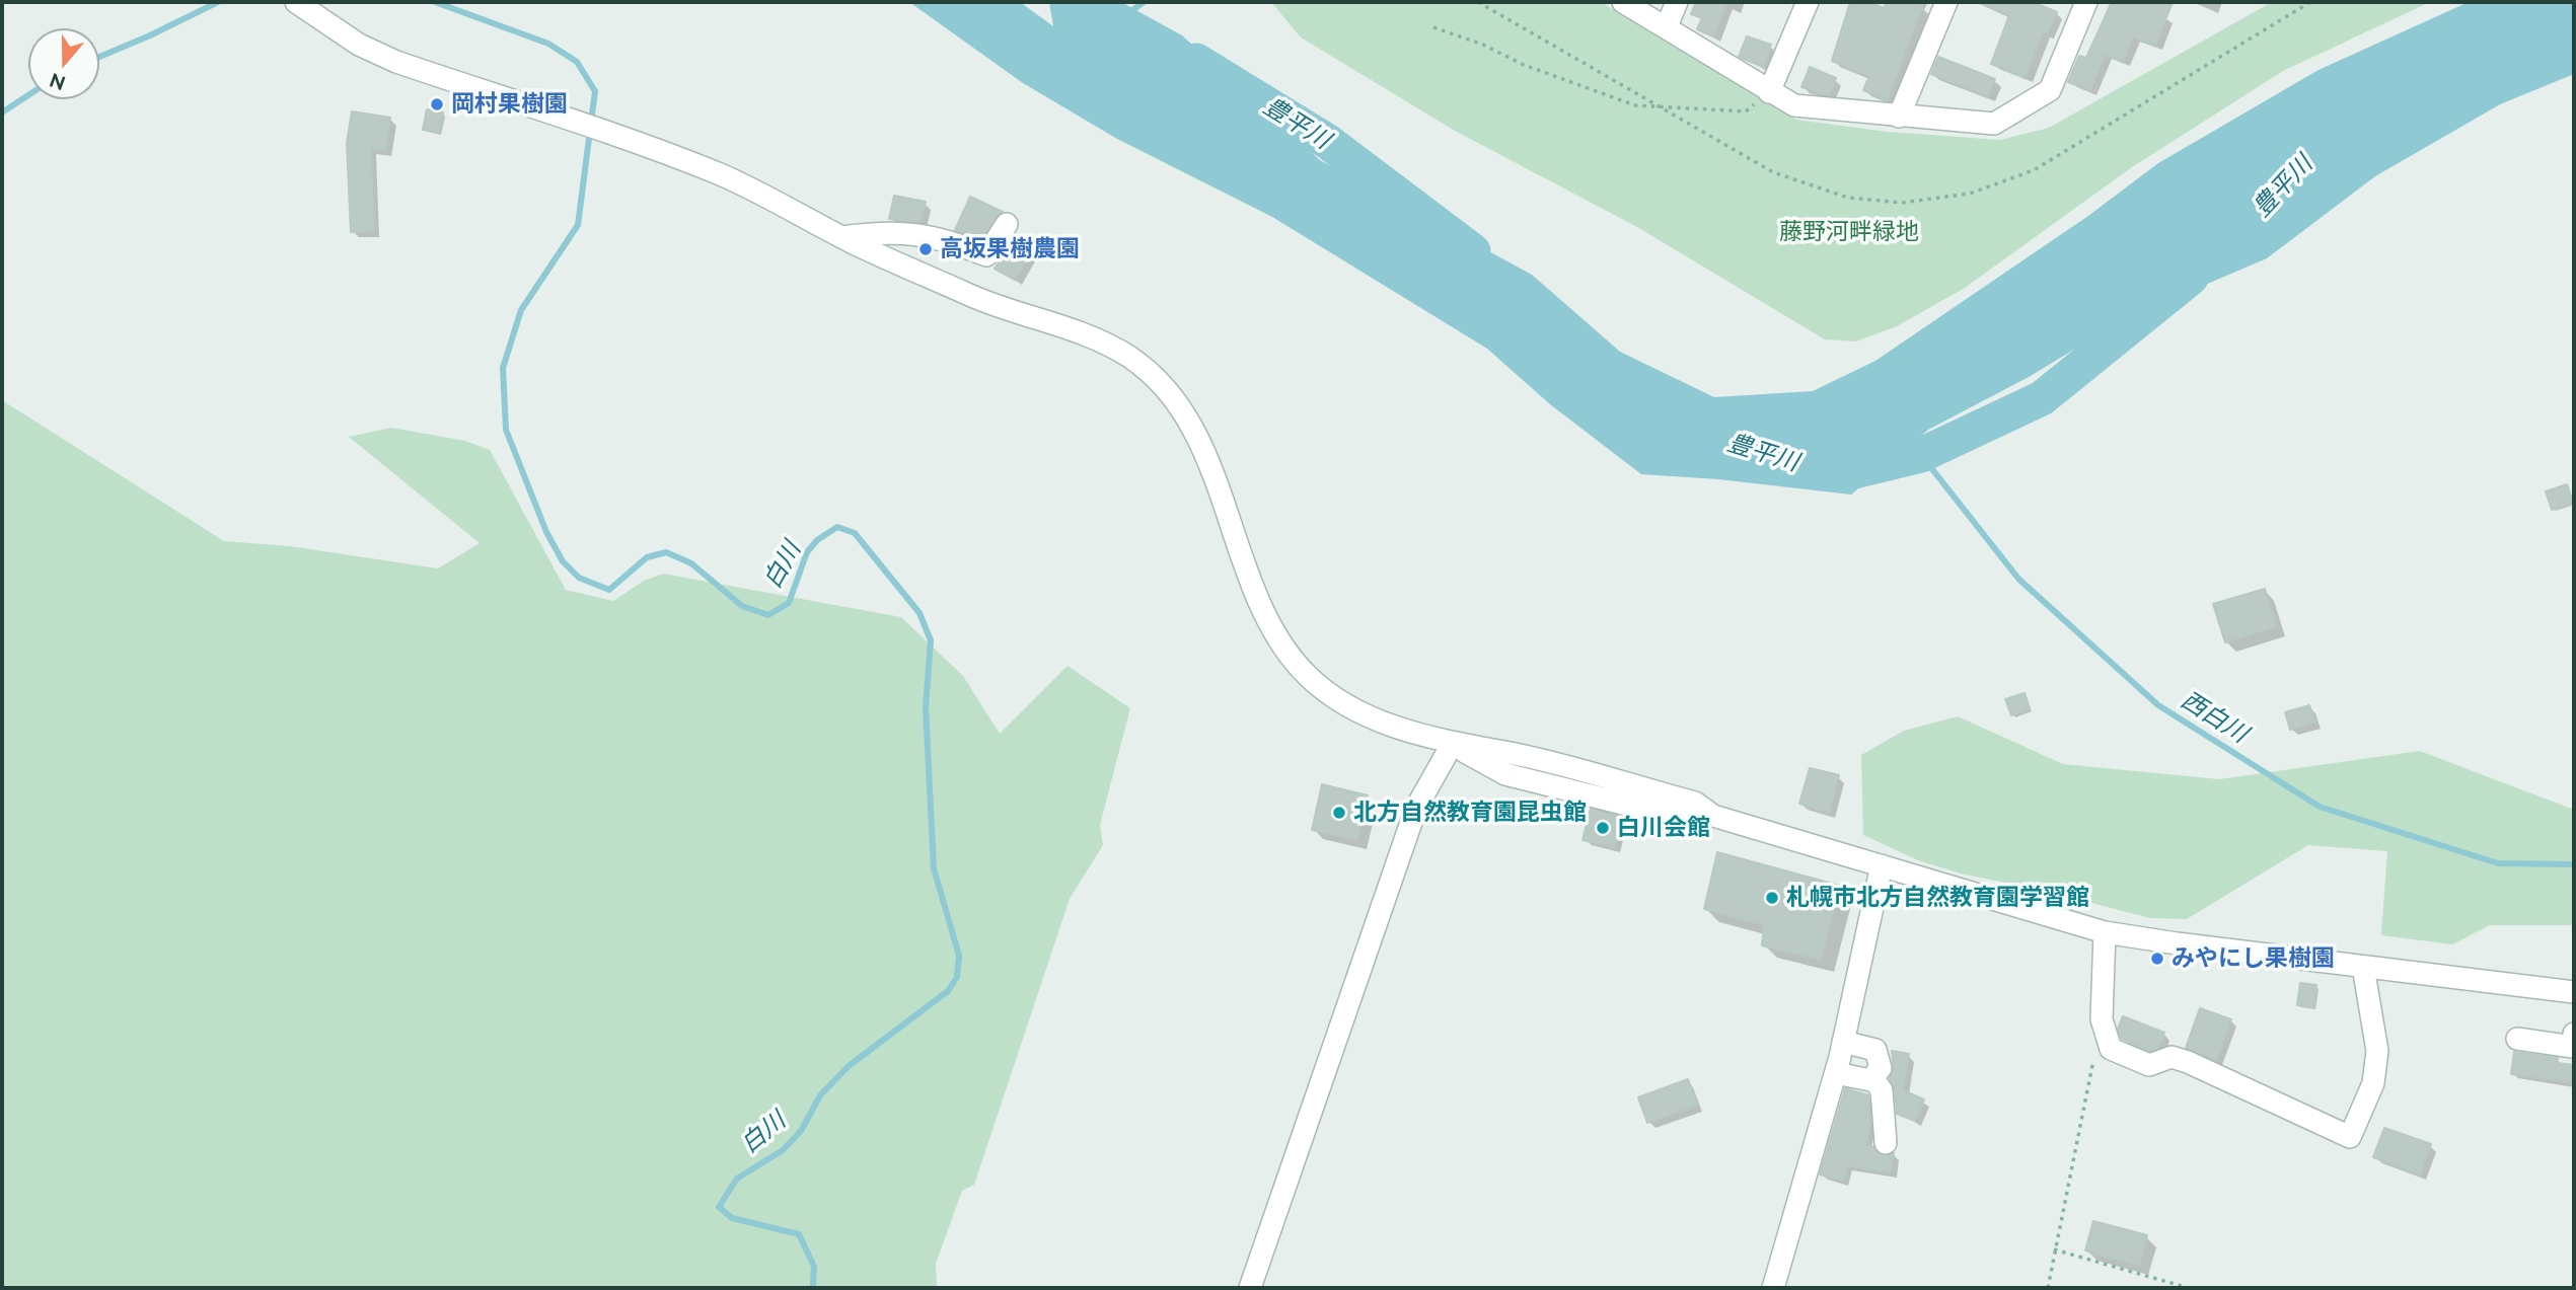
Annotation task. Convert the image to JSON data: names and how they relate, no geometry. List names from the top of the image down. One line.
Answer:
{"water":["豊平川","白川","西白川"],"parks":["藤野河畔緑地"],"places":["岡村果樹園","高坂果樹農園","北方自然教育園昆虫館","白川会館","札幌市北方自然教育園学習館","みやにし果樹園"],"north":"bottom"}
